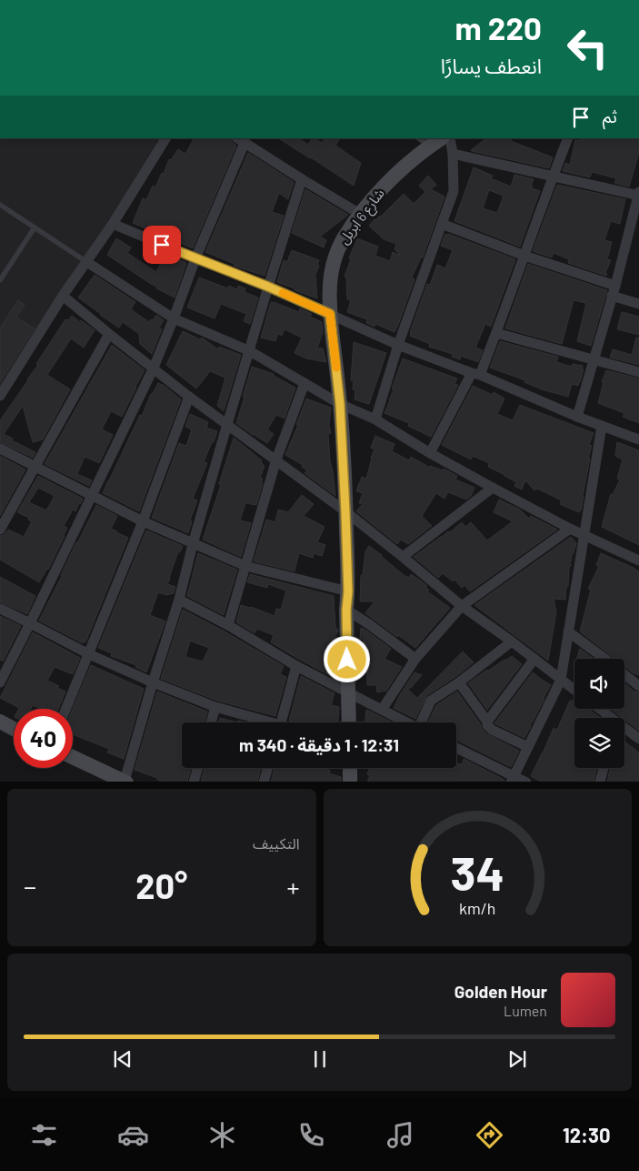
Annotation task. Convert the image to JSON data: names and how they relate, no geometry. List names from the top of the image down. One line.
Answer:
{"streets":{"street":["شارع 6 ابريل"]},"page":{"turn":["220 m","انعطف يسارًا"],"then":"ثم","limit":"40","trip":"12:31 · 1 دقيقة · 340 m","tile":"التكييف","heat":["−","20°","+"],"song":["Golden Hour","Lumen"],"tabs":"12:30","gauge":["34","km/h"]}}
